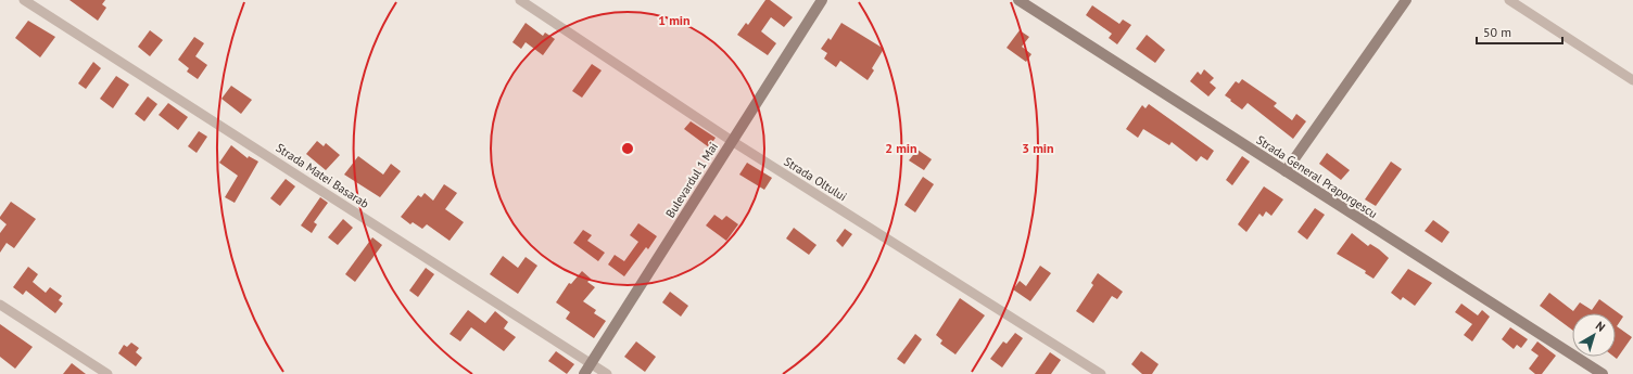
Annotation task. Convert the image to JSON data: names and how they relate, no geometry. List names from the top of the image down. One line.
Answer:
{"streets":{"street":["Strada Matei Basarab","Strada General Praporgescu","Strada Oltului","Bulevardul 1 Mai"]},"crossings":[["Strada Matei Basarab","Bulevardul 1 Mai"],["Strada Oltului","Bulevardul 1 Mai"]],"scale_bar":"50 m","north":"top right","rings":["1 min","2 min","3 min"]}
